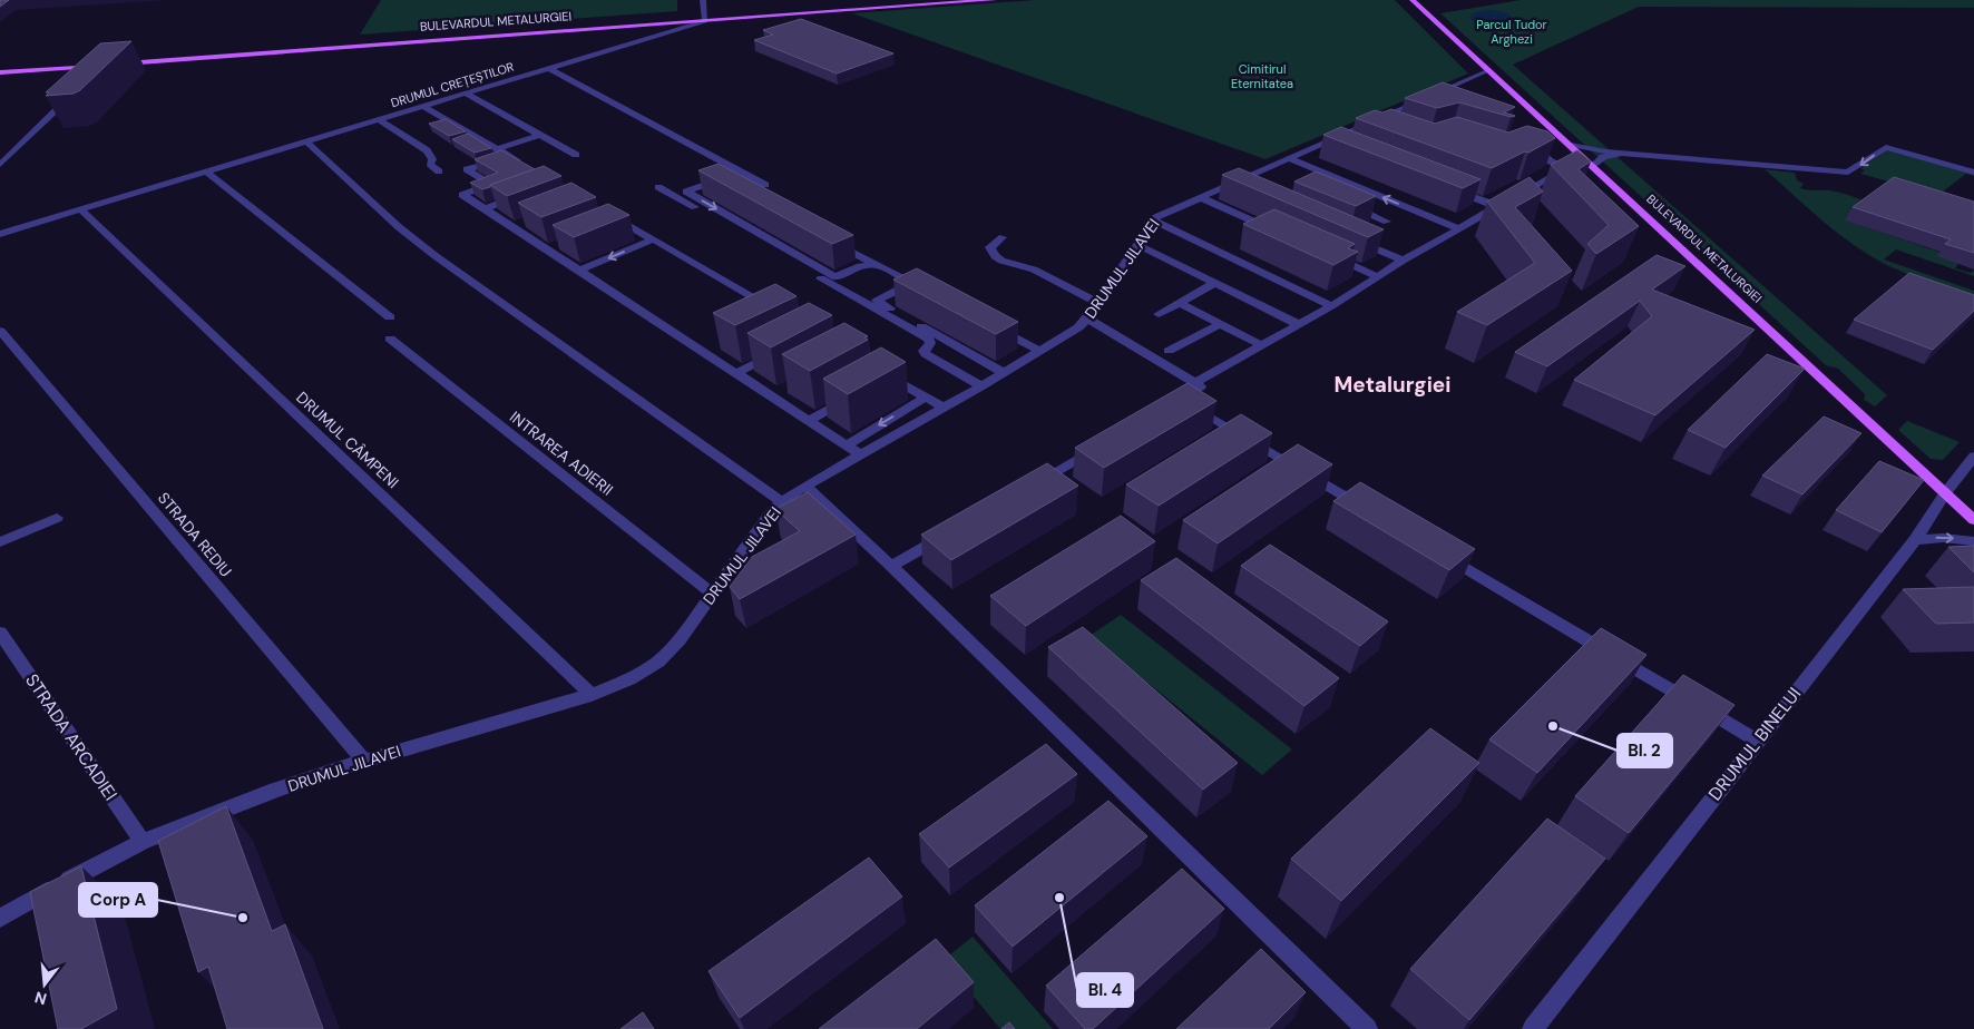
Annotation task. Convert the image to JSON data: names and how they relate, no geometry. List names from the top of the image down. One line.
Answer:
{"streets":{"main road":["BULEVARDUL METALURGIEI"],"street":["DRUMUL CREȚEȘTILOR","DRUMUL JILAVEI","DRUMUL CÂMPENI","INTRAREA ADIERII","STRADA REDIU","STRADA ARCADIEI","DRUMUL BINELUI"]},"crossings":[["BULEVARDUL METALURGIEI","DRUMUL CREȚEȘTILOR"],["BULEVARDUL METALURGIEI","DRUMUL JILAVEI"],["BULEVARDUL METALURGIEI","DRUMUL BINELUI"],["DRUMUL CREȚEȘTILOR","DRUMUL CÂMPENI"],["DRUMUL JILAVEI","DRUMUL CÂMPENI"],["DRUMUL JILAVEI","INTRAREA ADIERII"],["DRUMUL JILAVEI","STRADA REDIU"],["DRUMUL JILAVEI","STRADA ARCADIEI"]],"districts":["Metalurgiei"],"parks":["Parcul Tudor Arghezi","Cimitirul Eternitatea"],"places":["Bl. 2","Bl. 4","Corp A"],"north":"bottom"}
